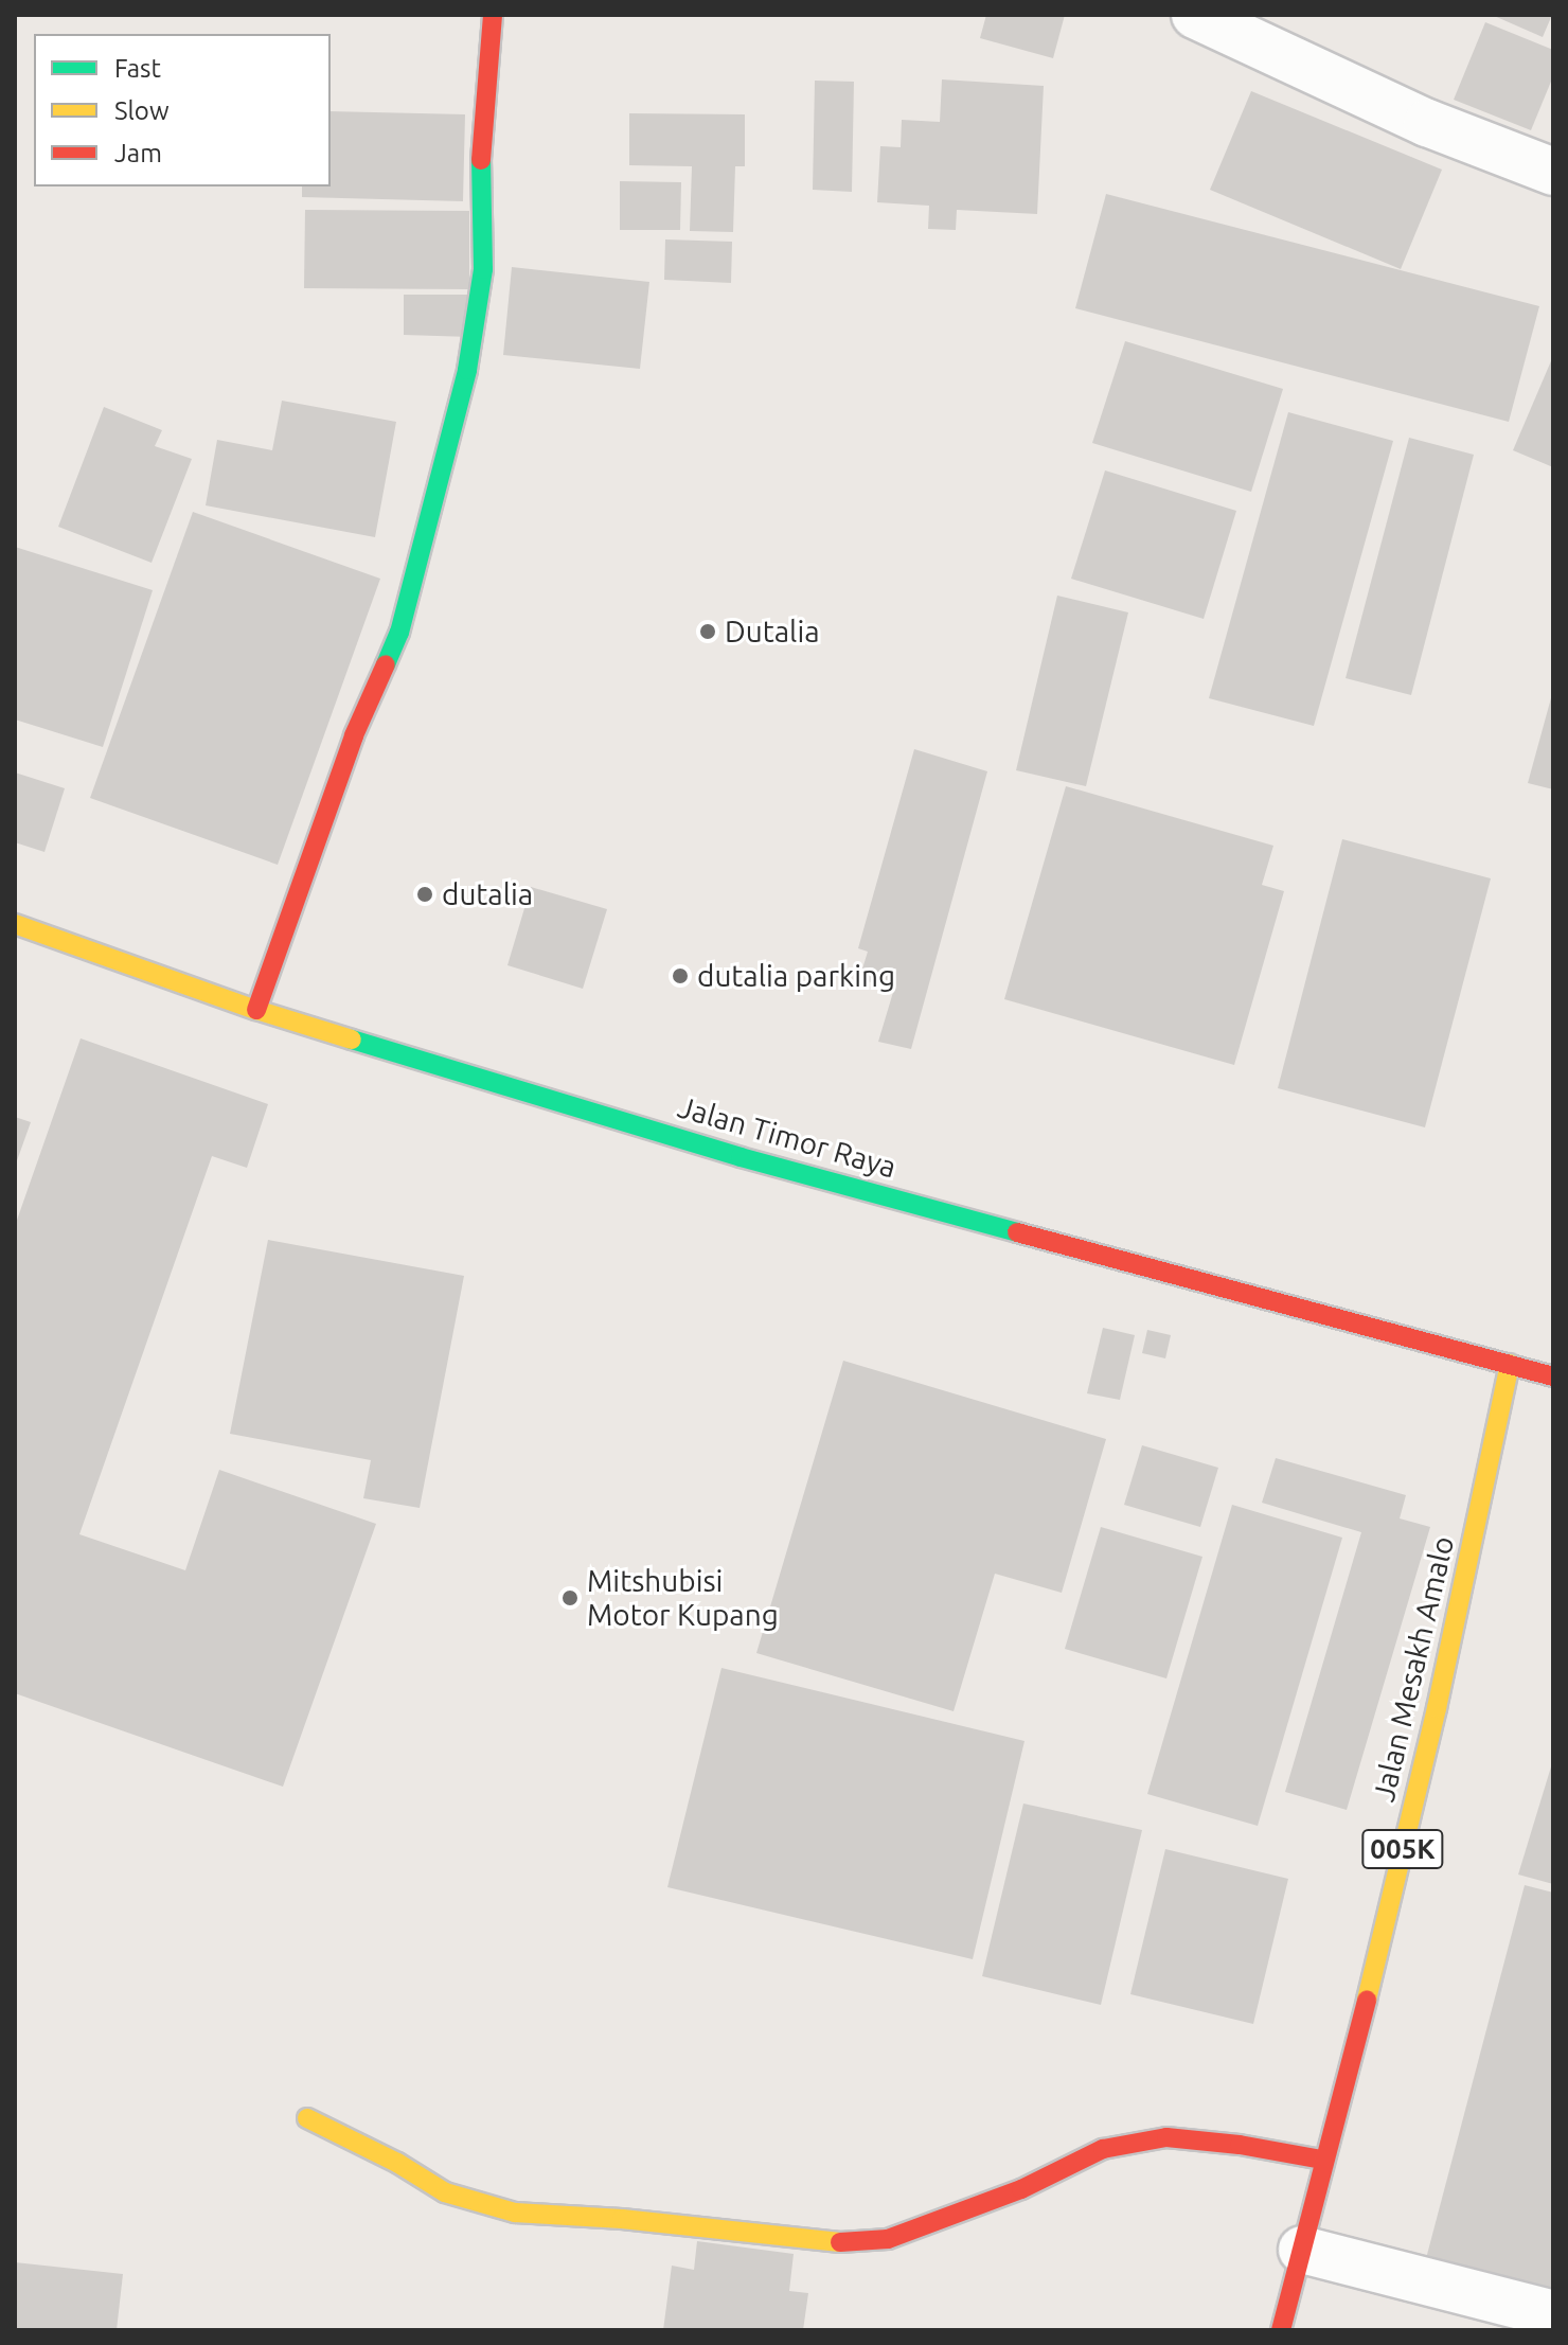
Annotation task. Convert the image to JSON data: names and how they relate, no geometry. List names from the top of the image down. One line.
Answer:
{"streets":{"main road":["Jalan Timor Raya","Jalan Mesakh Amalo","005K"]},"crossings":[["Jalan Timor Raya","Jalan Mesakh Amalo"]],"places":["Dutalia","dutalia","dutalia parking","Mitshubisi Motor Kupang"],"legend":["Fast","Slow","Jam"]}
